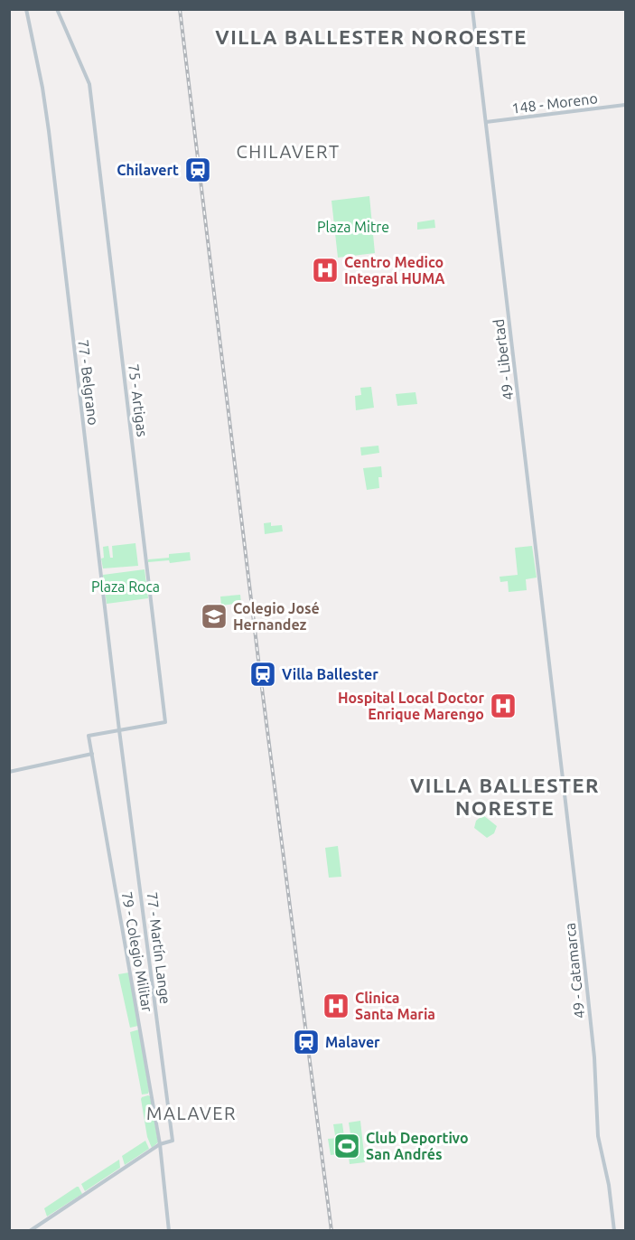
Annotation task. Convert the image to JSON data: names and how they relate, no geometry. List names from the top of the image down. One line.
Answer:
{"streets":{"street":["148 - Moreno","49 - Libertad","77 - Belgrano","75 - Artigas","77 - Martín Lange","79 - Colegio Militar","49 - Catamarca"]},"crossings":[["148 - Moreno","49 - Libertad"],["49 - Libertad","49 - Catamarca"],["77 - Belgrano","75 - Artigas"],["77 - Belgrano","77 - Martín Lange"],["77 - Belgrano","79 - Colegio Militar"],["75 - Artigas","79 - Colegio Militar"],["77 - Martín Lange","79 - Colegio Militar"]],"districts":["VILLA BALLESTER NOROESTE","CHILAVERT","VILLA BALLESTER NORESTE","MALAVER"],"parks":["Plaza Mitre","Plaza Roca"],"places":{"station":["Chilavert","Villa Ballester","Malaver"],"hospital":["Centro Medico Integral HUMA","Hospital Local Doctor Enrique Marengo","Clinica Santa Maria"],"school or university":["Colegio José Hernandez"],"sports":["Club Deportivo San Andrés"]}}
